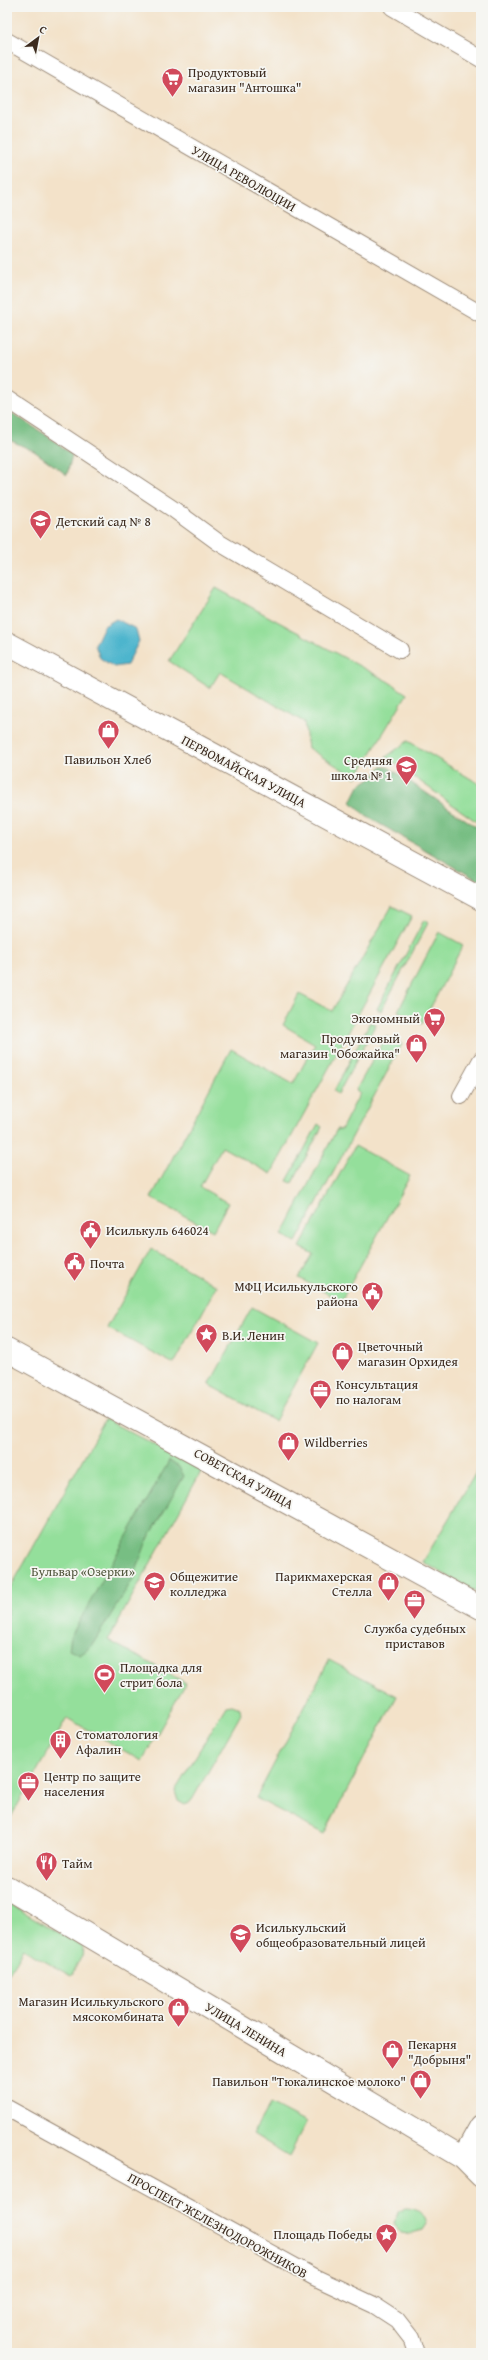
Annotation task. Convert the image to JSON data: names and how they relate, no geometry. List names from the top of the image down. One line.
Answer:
{"streets":{"street":["УЛИЦА РЕВОЛЮЦИИ","ПЕРВОМАЙСКАЯ УЛИЦА","СОВЕТСКАЯ УЛИЦА","УЛИЦА ЛЕНИНА","ПРОСПЕКТ ЖЕЛЕЗНОДОРОЖНИКОВ"]},"parks":["Бульвар «Озерки»"],"places":{"supermarket":["Продуктовый магазин \"Антошка\"","Экономный"],"school or university":["Детский сад № 8","Средняя школа № 1","Общежитие колледжа","Исилькульский общеобразовательный лицей"],"shop":["Павильон Хлеб","Продуктовый магазин \"Обожайка\"","Цветочный магазин Орхидея","Wildberries","Парикмахерская Стелла","Магазин Исилькульского мясокомбината","Пекарня \"Добрыня\"","Павильон \"Тюкалинское молоко\""],"public building":["Исилькуль 646024","Почта","МФЦ Исилькульского района"],"place":["В.И. Ленин","Площадь Победы"],"office":["Консультация по налогам","Служба судебных приставов","Центр по защите населения"],"sports":["Площадка для стрит бола"],"building":["Стоматология Афалин"],"restaurant":["Тайм"]},"north":"top right"}
